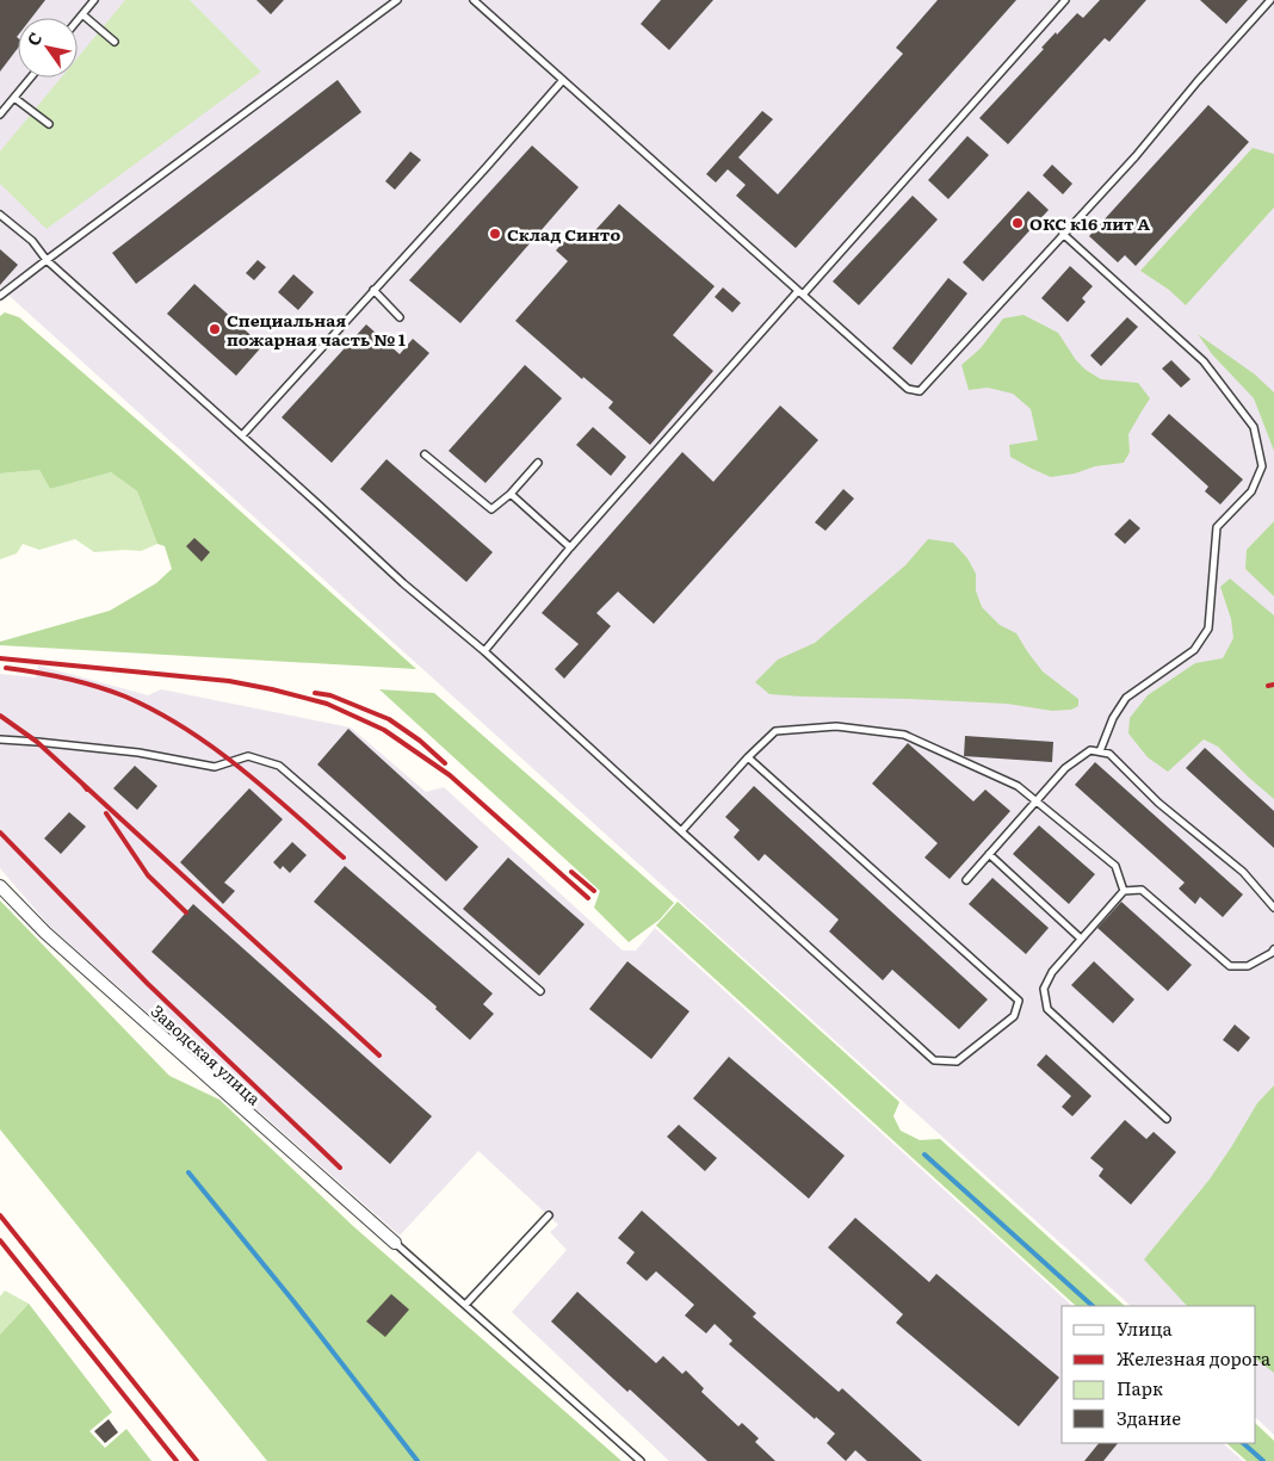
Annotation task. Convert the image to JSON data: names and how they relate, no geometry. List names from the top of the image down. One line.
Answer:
{"streets":{"street":["Заводская улица"]},"places":["ОКС к16 лит А","Склад Синто","Специальная пожарная часть № 1"],"legend":["Улица","Железная дорога","Парк","Здание"],"north":"top left"}
